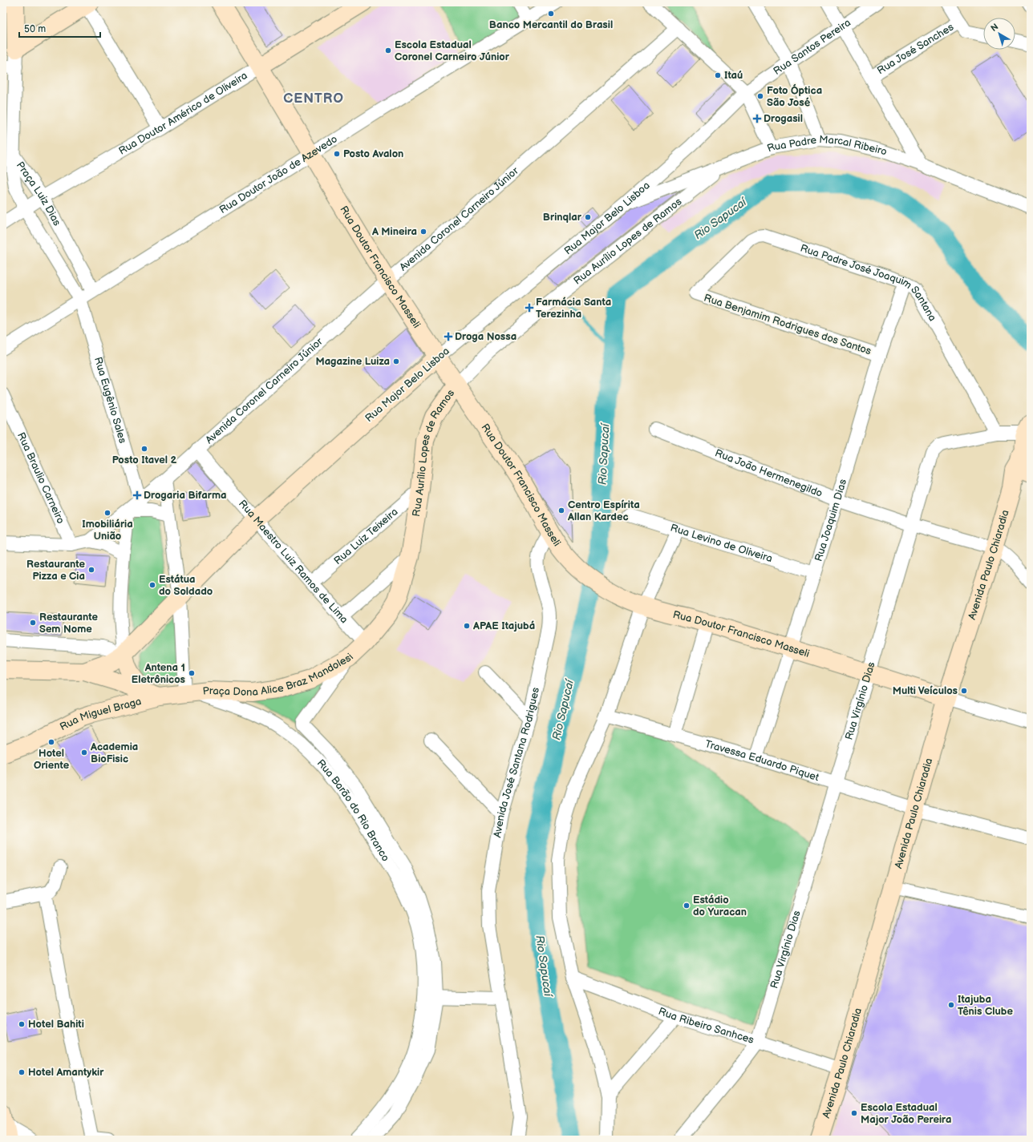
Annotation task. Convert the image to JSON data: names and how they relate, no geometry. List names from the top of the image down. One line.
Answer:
{"streets":{"main road":["Rua Doutor Américo de Oliveira","Rua Major Belo Lisboa","Rua Aurílio Lopes de Ramos","Rua Doutor Francisco Masseli","Avenida Paulo Chiaradia","Praça Dona Alice Braz Mandolesi","Rua Miguel Braga"],"street":["Rua Santos Pereira","Rua José Sanches","Rua Padre Marcal Ribeiro","Rua Doutor João de Azevedo","Praça Luiz Dias","Avenida Coronel Carneiro Júnior","Rua Padre José Joaquim Santana","Rua Benjamim Rodrigues dos Santos","Rua Eugênio Sales","Rua João Hermenegildo","Rua Braulio Carneiro","Rua Joaquim Dias","Rua Luiz Teixeira","Rua Levino de Oliveira","Rua Maestro Luiz Ramos de Lima","Rua Virgínio Dias","Travessa Eduardo Piquet","Avenida José Santana Rodrigues","Rua Barão do Rio Branco","Rua Ribeiro Sanhces"]},"crossings":[["Rua Santos Pereira","Rua Major Belo Lisboa"],["Rua Doutor Américo de Oliveira","Praça Luiz Dias"],["Rua Doutor Américo de Oliveira","Rua Doutor Francisco Masseli"],["Rua Padre Marcal Ribeiro","Rua Major Belo Lisboa"],["Rua Padre Marcal Ribeiro","Rua Aurílio Lopes de Ramos"],["Rua Doutor João de Azevedo","Praça Luiz Dias"],["Rua Doutor João de Azevedo","Rua Doutor Francisco Masseli"],["Rua Doutor João de Azevedo","Rua Eugênio Sales"],["Praça Luiz Dias","Rua Eugênio Sales"],["Rua Major Belo Lisboa","Rua Doutor Francisco Masseli"],["Rua Major Belo Lisboa","Rua Maestro Luiz Ramos de Lima"],["Avenida Coronel Carneiro Júnior","Rua Doutor Francisco Masseli"],["Avenida Coronel Carneiro Júnior","Rua Eugênio Sales"],["Avenida Coronel Carneiro Júnior","Rua Maestro Luiz Ramos de Lima"],["Rua Aurílio Lopes de Ramos","Rua Doutor Francisco Masseli"],["Rua Aurílio Lopes de Ramos","Rua Luiz Teixeira"],["Rua Aurílio Lopes de Ramos","Rua Maestro Luiz Ramos de Lima"],["Rua Aurílio Lopes de Ramos","Praça Dona Alice Braz Mandolesi"],["Rua Doutor Francisco Masseli","Rua Joaquim Dias"],["Rua Doutor Francisco Masseli","Avenida Paulo Chiaradia"],["Rua Doutor Francisco Masseli","Rua Virgínio Dias"],["Rua Doutor Francisco Masseli","Avenida José Santana Rodrigues"],["Rua Padre José Joaquim Santana","Rua Benjamim Rodrigues dos Santos"],["Rua Padre José Joaquim Santana","Rua Joaquim Dias"],["Rua Padre José Joaquim Santana","Rua Virgínio Dias"],["Rua Benjamim Rodrigues dos Santos","Rua Joaquim Dias"],["Rua João Hermenegildo","Rua Joaquim Dias"],["Rua João Hermenegildo","Avenida Paulo Chiaradia"],["Rua João Hermenegildo","Rua Virgínio Dias"],["Rua Joaquim Dias","Rua Levino de Oliveira"],["Rua Joaquim Dias","Travessa Eduardo Piquet"],["Rua Luiz Teixeira","Rua Maestro Luiz Ramos de Lima"],["Rua Maestro Luiz Ramos de Lima","Praça Dona Alice Braz Mandolesi"],["Avenida Paulo Chiaradia","Rua Virgínio Dias"],["Avenida Paulo Chiaradia","Travessa Eduardo Piquet"],["Avenida Paulo Chiaradia","Rua Ribeiro Sanhces"],["Praça Dona Alice Braz Mandolesi","Rua Miguel Braga"],["Praça Dona Alice Braz Mandolesi","Rua Barão do Rio Branco"],["Rua Virgínio Dias","Travessa Eduardo Piquet"],["Rua Virgínio Dias","Rua Ribeiro Sanhces"],["Rua Miguel Braga","Rua Barão do Rio Branco"]],"districts":["CENTRO"],"water":["Rio Sapucaí"],"places":{"other":["Banco Mercantil do Brasil","Escola Estadual Coronel Carneiro Júnior","Itaú","Foto Óptica São José","Posto Avalon","Brinqlar","A Mineira","Magazine Luiza","Posto Itavel 2","Centro Espírita Allan Kardec","Imobiliária União","Restaurante Pizza e Cia","Estátua do Soldado","Restaurante Sem Nome","APAE Itajubá","Antena 1 Eletrônicos","Multi Veículos","Hotel Oriente","Academia BioFisic","Estádio do Yuracan","Itajuba Tênis Clube","Hotel Bahiti","Hotel Amantykir","Escola Estadual Major João Pereira"],"health":["Drogasil","Farmácia Santa Terezinha","Droga Nossa","Drogaria Bifarma"]},"scale_bar":"50 m","north":"top left"}
